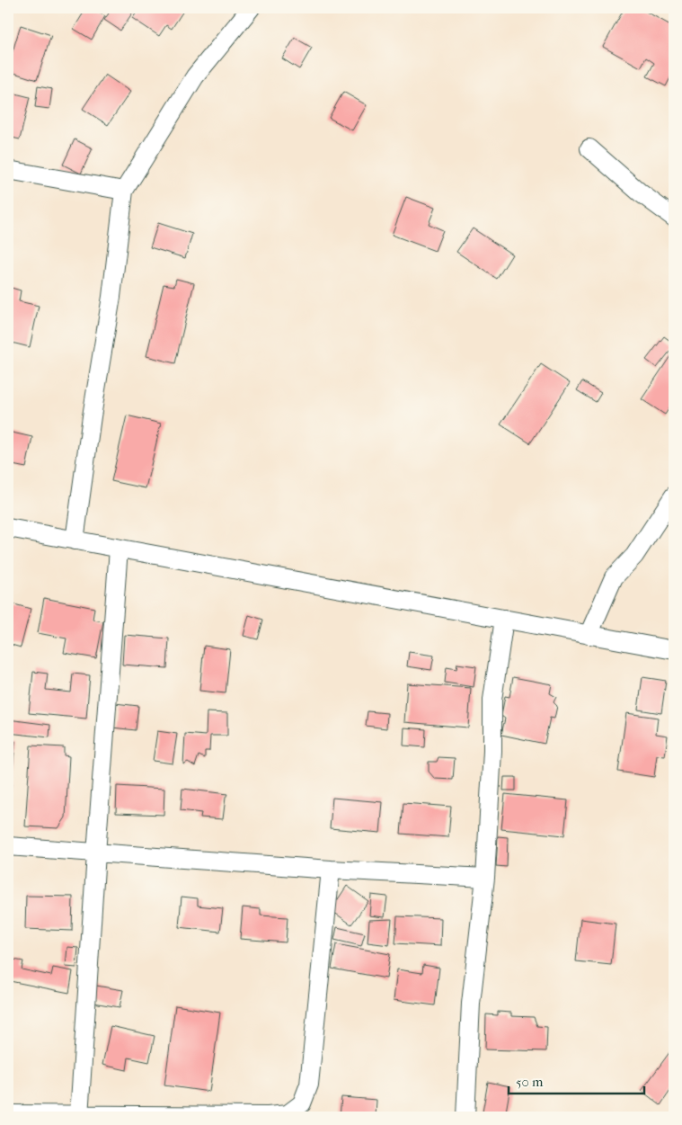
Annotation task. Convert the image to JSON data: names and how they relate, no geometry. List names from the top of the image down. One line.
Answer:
{"scale_bar":"50 m"}
